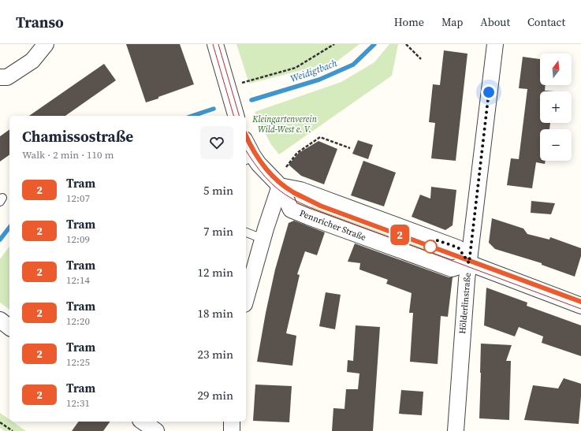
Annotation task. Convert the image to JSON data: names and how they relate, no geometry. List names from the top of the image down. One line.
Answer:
{"streets":{"street":["Pennricher Straße","Hölderlinstraße"]},"crossings":[["Pennricher Straße","Hölderlinstraße"]],"water":["Weidigtbach"],"parks":["Kleingartenverein Wild-West e. V."],"lines":["tram line 2"],"north":"top","page":{"header":"Transo","nav":["Home","Map","About","Contact"],"on_map":"2","map_buttons":["+","−"],"heading":["Chamissostraße","Walk · 2 min · 110 m"],"list":[{"mark":"2","name":"Tram","note":"12:07","value":"5 min"},{"mark":"2","name":"Tram","note":"12:09","value":"7 min"},{"mark":"2","name":"Tram","note":"12:14","value":"12 min"},{"mark":"2","name":"Tram","note":"12:20","value":"18 min"},{"mark":"2","name":"Tram","note":"12:25","value":"23 min"},{"mark":"2","name":"Tram","note":"12:31","value":"29 min"}]}}
